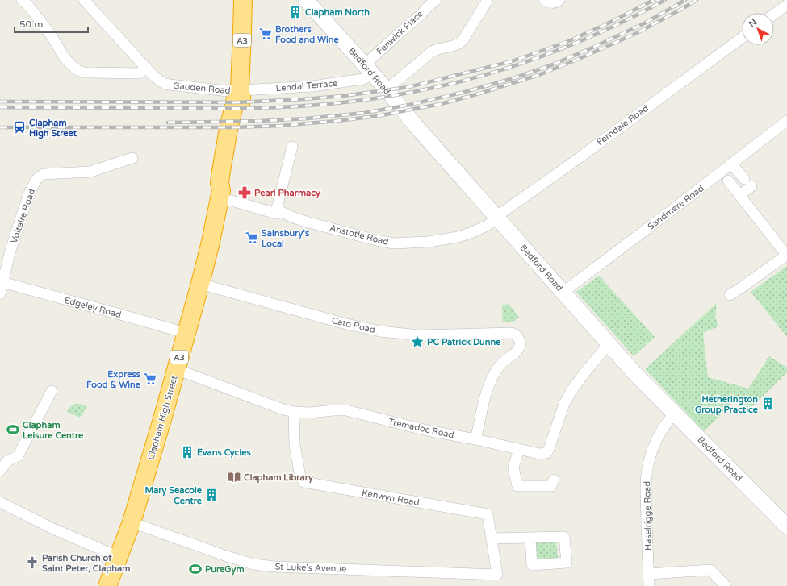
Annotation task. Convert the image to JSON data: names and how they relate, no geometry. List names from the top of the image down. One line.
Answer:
{"streets":{"highway":["A3","Clapham High Street"],"main road":["Bedford Road"],"street":["Fenwick Place","Lendal Terrace","Gauden Road","Ferndale Road","Sandmere Road","Voltaire Road","Aristotle Road","Edgeley Road","Cato Road","Tremadoc Road","Kenwyn Road","Haselrigge Road","St Luke's Avenue"]},"crossings":[["Fenwick Place","Bedford Road"],["Fenwick Place","Lendal Terrace"],["Bedford Road","Lendal Terrace"],["Bedford Road","Ferndale Road"],["Bedford Road","Sandmere Road"],["Bedford Road","Aristotle Road"],["Bedford Road","Tremadoc Road"],["Bedford Road","Haselrigge Road"],["Lendal Terrace","Gauden Road"],["Lendal Terrace","Clapham High Street"],["Gauden Road","Clapham High Street"],["Ferndale Road","Aristotle Road"],["Voltaire Road","Edgeley Road"],["Aristotle Road","Clapham High Street"],["Edgeley Road","Clapham High Street"],["Cato Road","Clapham High Street"],["Cato Road","Tremadoc Road"],["Clapham High Street","Tremadoc Road"],["Clapham High Street","St Luke's Avenue"],["Tremadoc Road","Kenwyn Road"],["Kenwyn Road","St Luke's Avenue"]],"places":{"building":["Clapham North","Hetherington Group Practice","Evans Cycles","Mary Seacole Centre"],"supermarket":["Brothers Food and Wine","Sainsbury's Local","Express Food & Wine"],"station":["Clapham High Street"],"pharmacy":["Pearl Pharmacy"],"place":["PC Patrick Dunne"],"sports":["Clapham Leisure Centre","PureGym"],"library":["Clapham Library"],"church":["Parish Church of Saint Peter, Clapham"]},"scale_bar":"50 m","north":"top left"}
